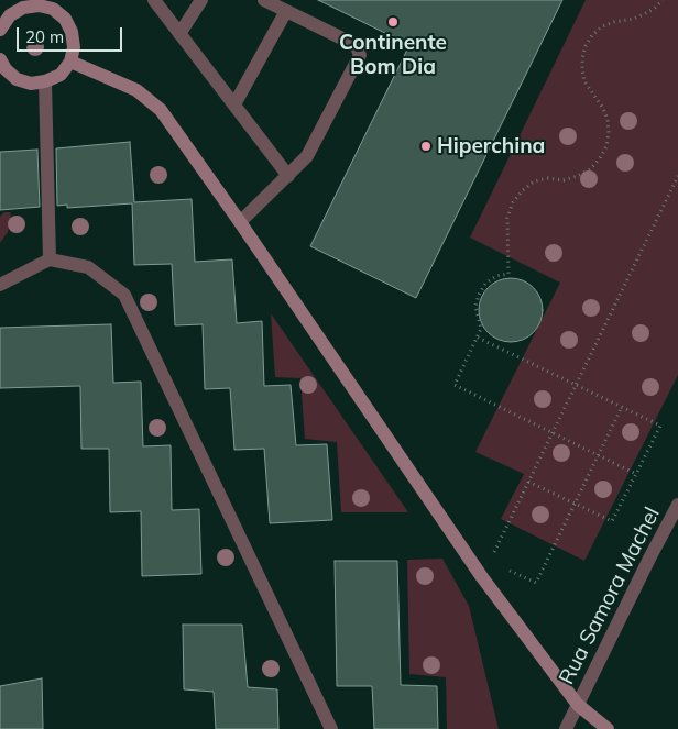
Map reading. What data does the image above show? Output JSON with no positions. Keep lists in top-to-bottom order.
{
  "streets": {
    "street": ["Rua Samora Machel"]
  },
  "places": ["Continente Bom Dia", "Hiperchina"],
  "scale_bar": "20 m"
}
